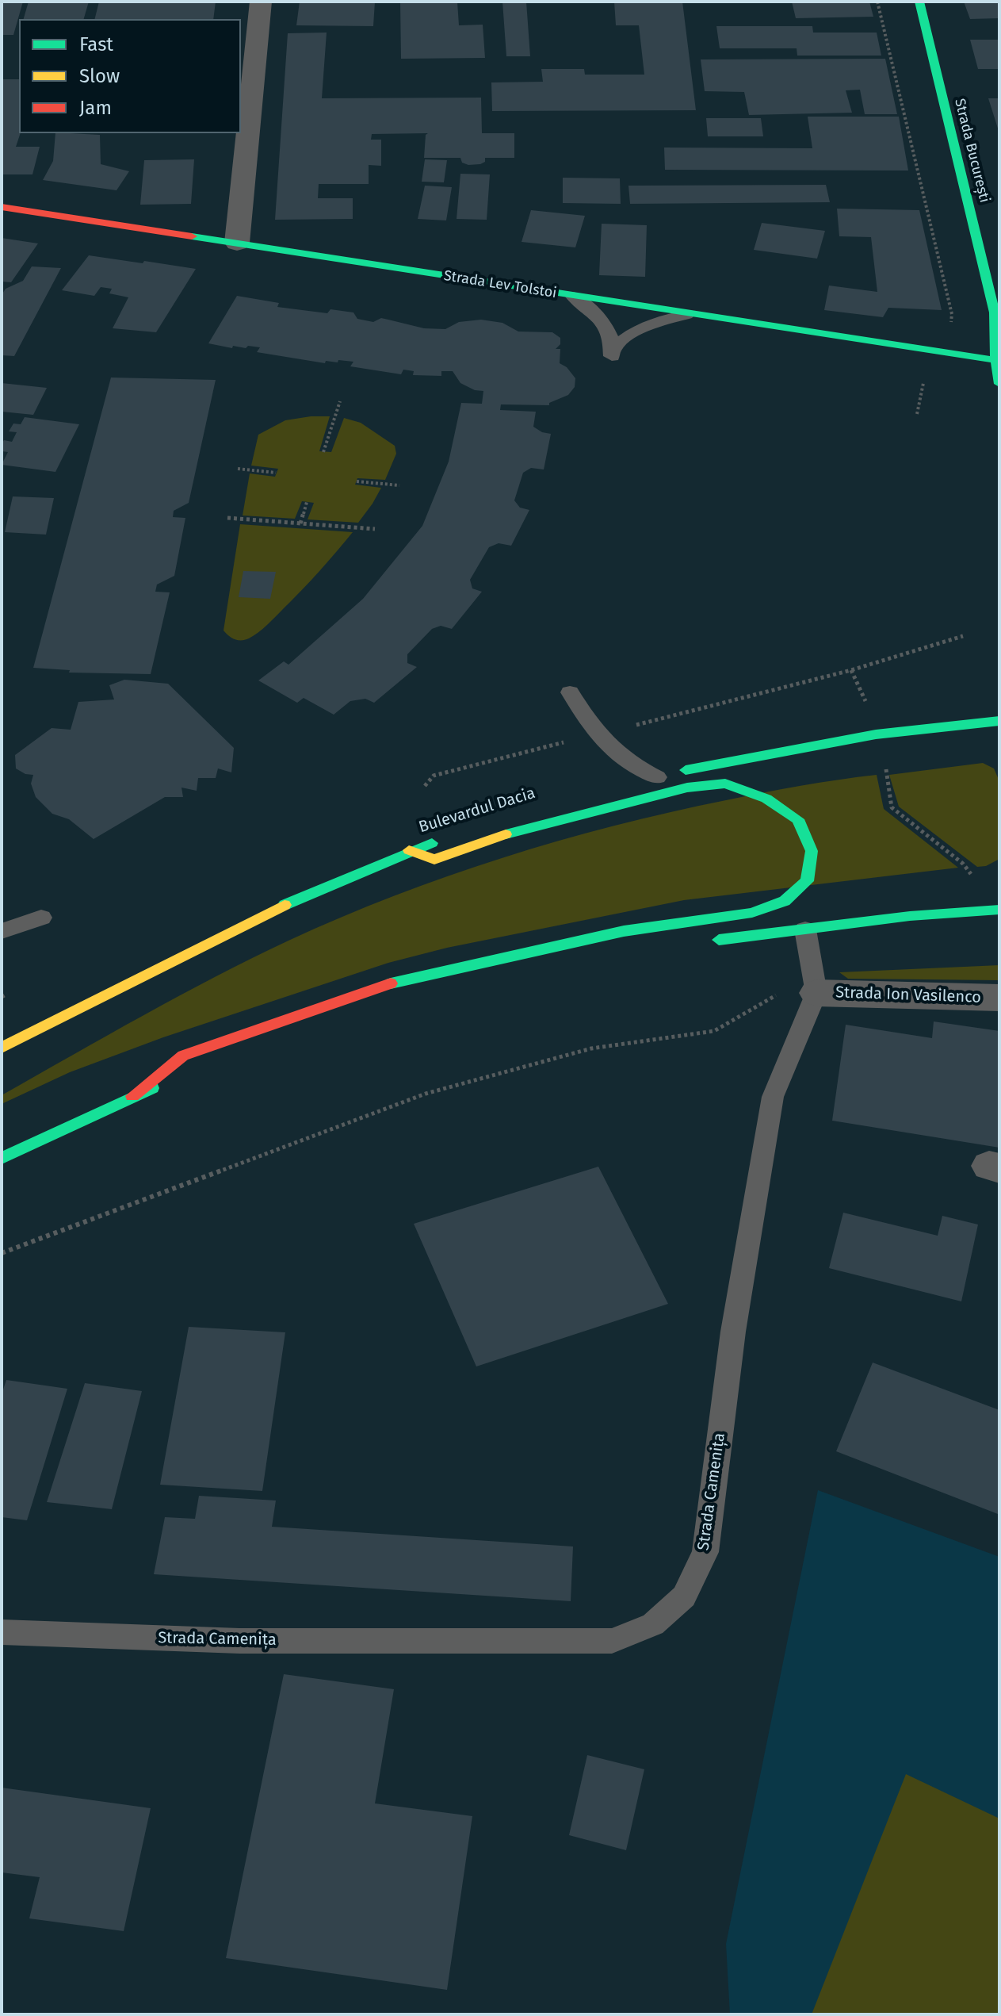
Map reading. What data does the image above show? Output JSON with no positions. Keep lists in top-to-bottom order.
{
  "streets": {
    "main road": ["Strada București", "Strada Lev Tolstoi", "Bulevardul Dacia"],
    "street": ["Strada Ion Vasilenco"],
    "lane": ["Strada Camenița"]
  },
  "crossings": [
    ["Strada București", "Strada Lev Tolstoi"],
    ["Strada Ion Vasilenco", "Strada Camenița"]
  ],
  "legend": ["Fast", "Slow", "Jam"]
}
